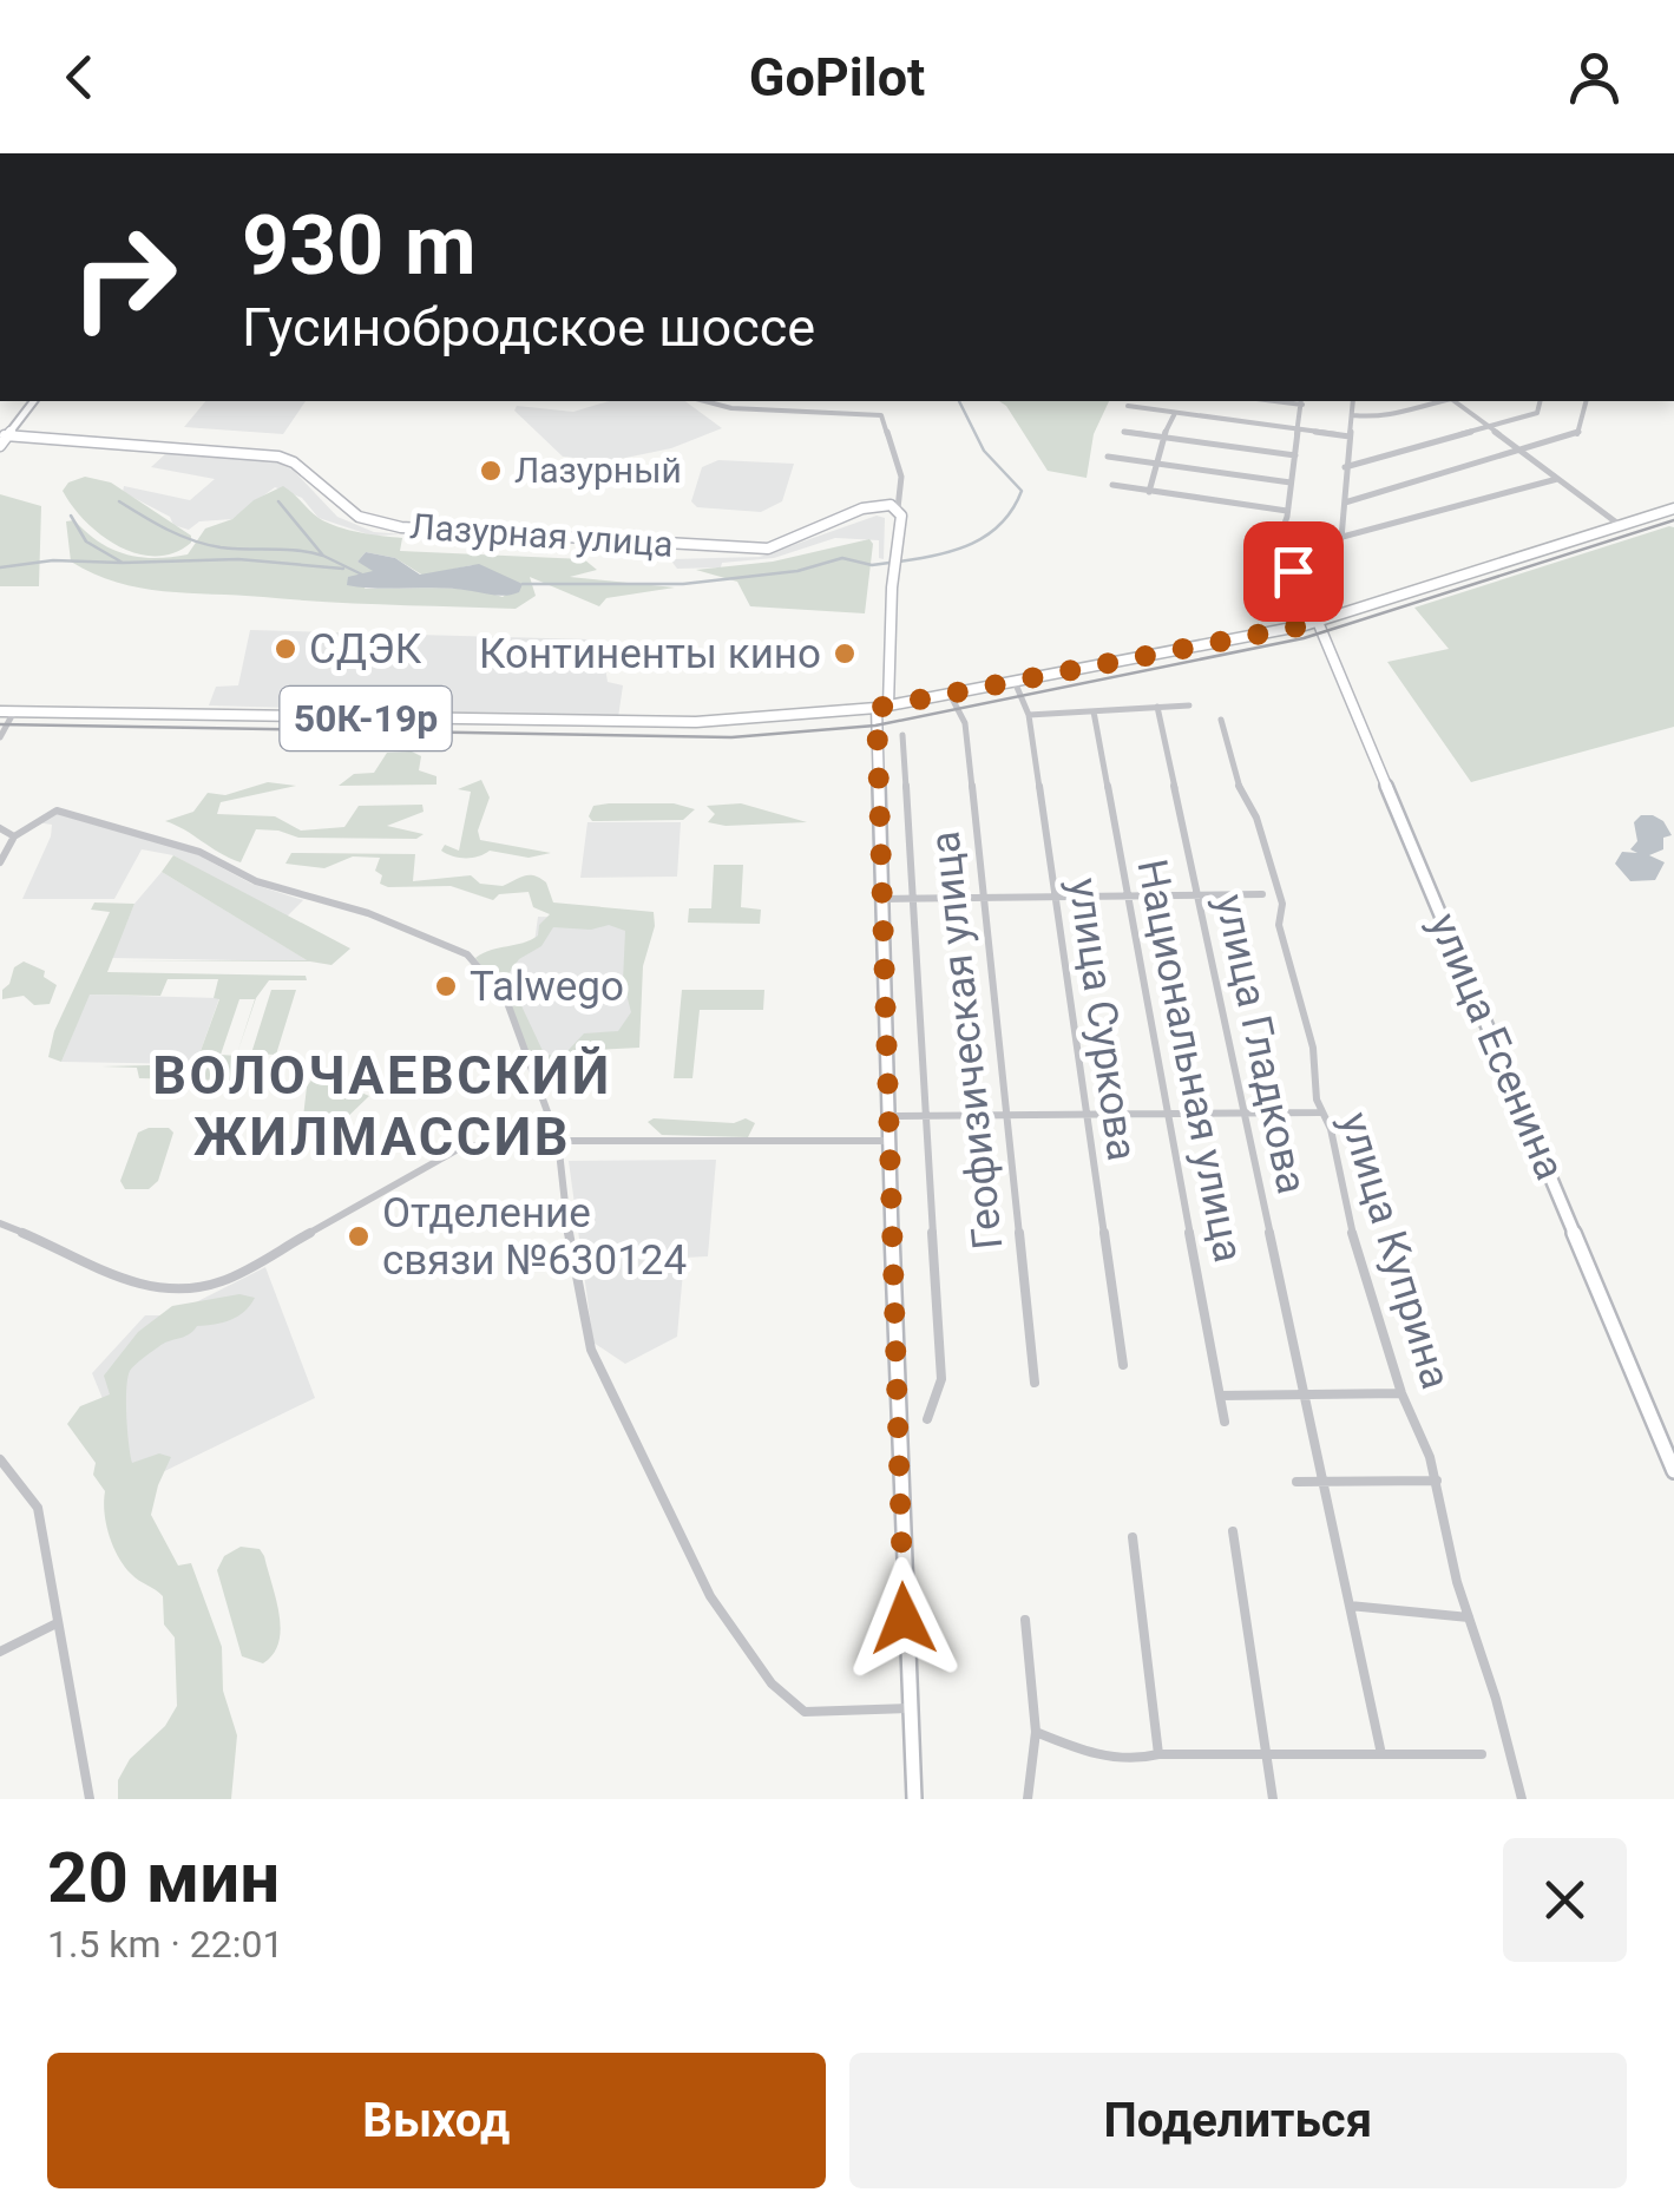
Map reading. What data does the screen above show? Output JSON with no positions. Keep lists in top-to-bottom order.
{
  "streets": {
    "main road": ["50К-19р"],
    "street": [
      "Лазурная улица",
      "улица Суркова",
      "Геофизическая улица",
      "улица Гладкова",
      "улица Есенина",
      "Национальная улица",
      "улица Куприна"
    ]
  },
  "crossings": [
    ["50К-19р", "улица Суркова"],
    ["50К-19р", "Геофизическая улица"],
    ["50К-19р", "улица Есенина"]
  ],
  "districts": ["ВОЛОЧАЕВСКИЙ ЖИЛМАССИВ"],
  "places": [
    "Лазурный",
    "СДЭК",
    "Континенты кино",
    "Talwego",
    "Отделение связи №630124"
  ],
  "page": {
    "header": "GoPilot",
    "turn": ["930 m", "Гусинобродское шоссе"],
    "heading": ["20 мин", "1.5 km · 22:01"],
    "buttons": ["Выход", "Поделиться"]
  }
}
